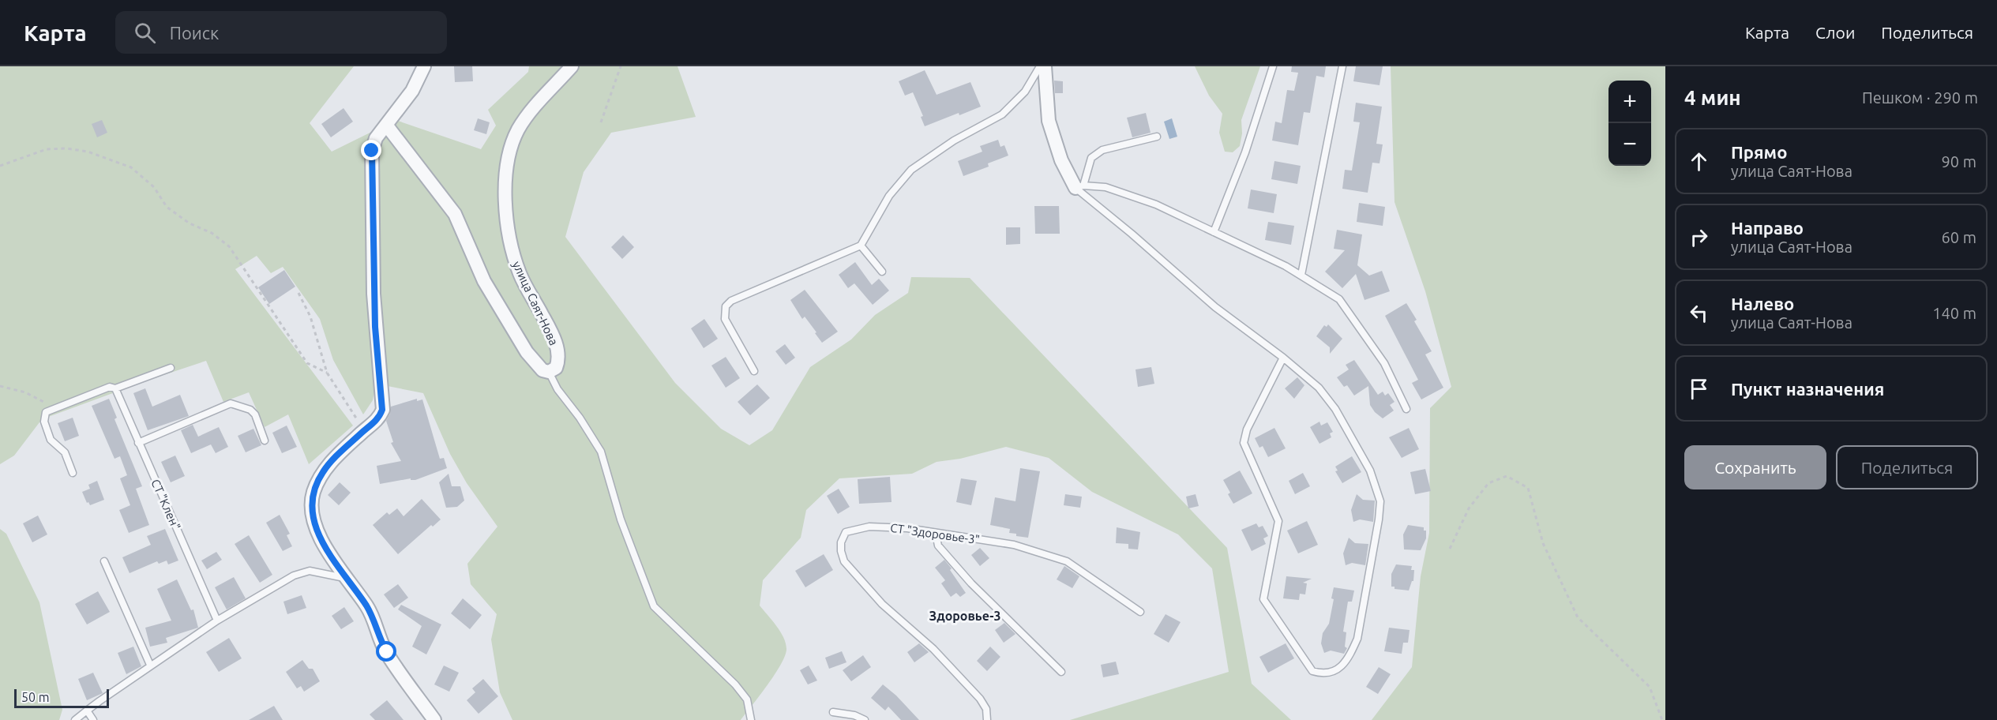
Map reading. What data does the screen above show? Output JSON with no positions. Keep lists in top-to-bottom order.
{
  "streets": {
    "street": ["улица Саят-Нова"],
    "lane": ["СТ \"Клен\"", "СТ \"Здоровье-3\""]
  },
  "districts": ["Здоровье-3"],
  "scale_bar": "50 m",
  "page": {
    "header": "Карта",
    "search": "Поиск",
    "nav": ["Карта", "Слои", "Поделиться"],
    "heading": ["4 мин", "Пешком · 290 m"],
    "map_buttons": ["+", "−"],
    "list": [
      ["Прямо", "улица Саят-Нова", "90 m"],
      ["Направо", "улица Саят-Нова", "60 m"],
      ["Налево", "улица Саят-Нова", "140 m"],
      "Пункт назначения"
    ],
    "buttons": ["Сохранить", "Поделиться"],
    "scale": "50 m"
  }
}
